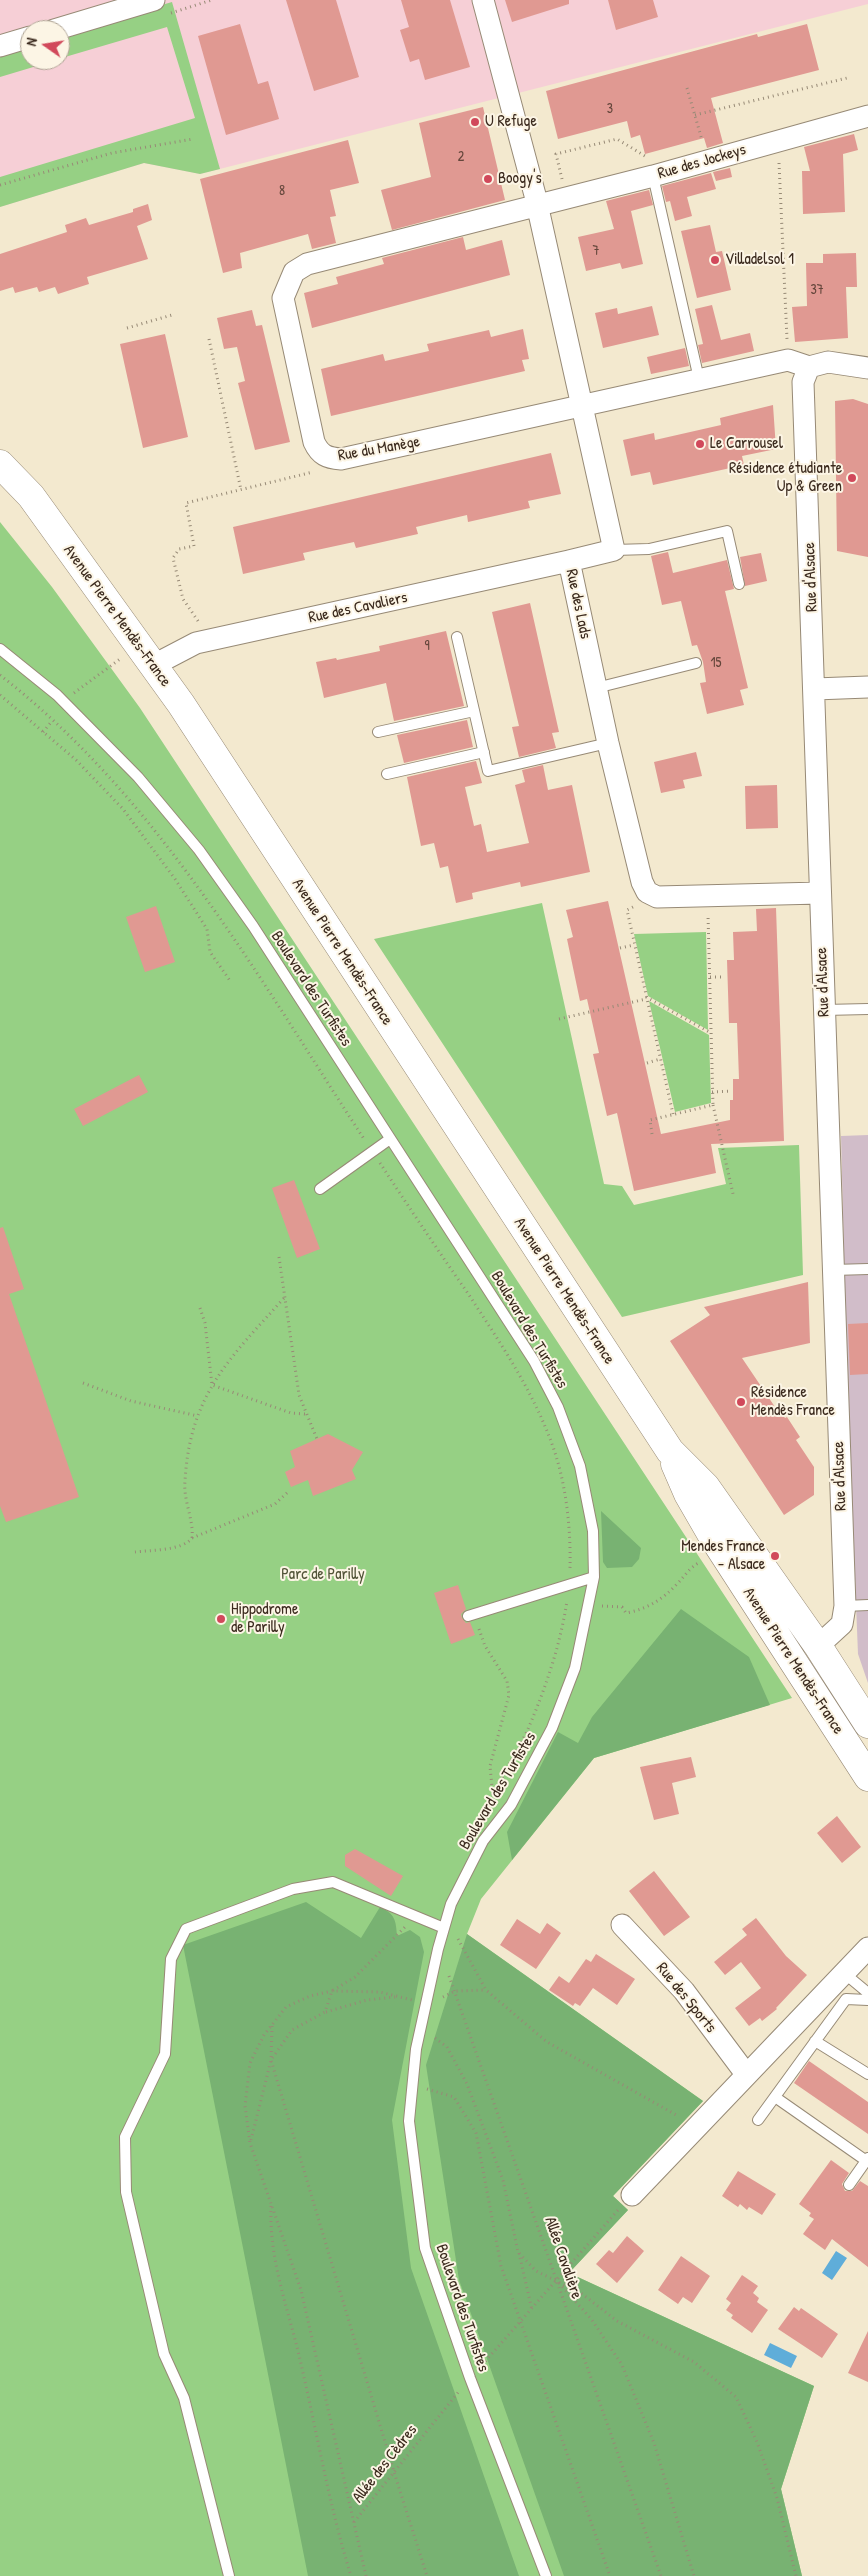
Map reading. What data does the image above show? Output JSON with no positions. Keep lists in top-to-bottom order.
{
  "streets": {
    "main road": ["Avenue Pierre Mendès-France"],
    "street": [
      "Rue des Jockeys",
      "Rue du Manège",
      "Rue d'Alsace",
      "Rue des Lads",
      "Rue des Cavaliers",
      "Rue des Sports"
    ],
    "lane": ["Boulevard des Turfistes"],
    "path": ["Allée Cavalière", "Allée des Cèdres"]
  },
  "crossings": [
    ["Rue des Jockeys", "Rue du Manège"],
    ["Rue d'Alsace", "Avenue Pierre Mendès-France"],
    ["Rue des Lads", "Rue des Cavaliers"],
    ["Rue des Cavaliers", "Avenue Pierre Mendès-France"],
    ["Boulevard des Turfistes", "Allée Cavalière"],
    ["Boulevard des Turfistes", "Allée des Cèdres"],
    ["Allée Cavalière", "Allée des Cèdres"]
  ],
  "parks": ["Parc de Parilly"],
  "places": [
    "U Refuge",
    "Boogy's",
    "Villadelsol 1",
    "Le Carrousel",
    "Résidence étudiante Up & Green",
    "Résidence Mendès France",
    "Mendes France - Alsace",
    "Hippodrome de Parilly"
  ],
  "house_numbers": [
    "3",
    "2",
    "8",
    "7",
    "37",
    "9",
    "15"
  ],
  "north": "left"
}
